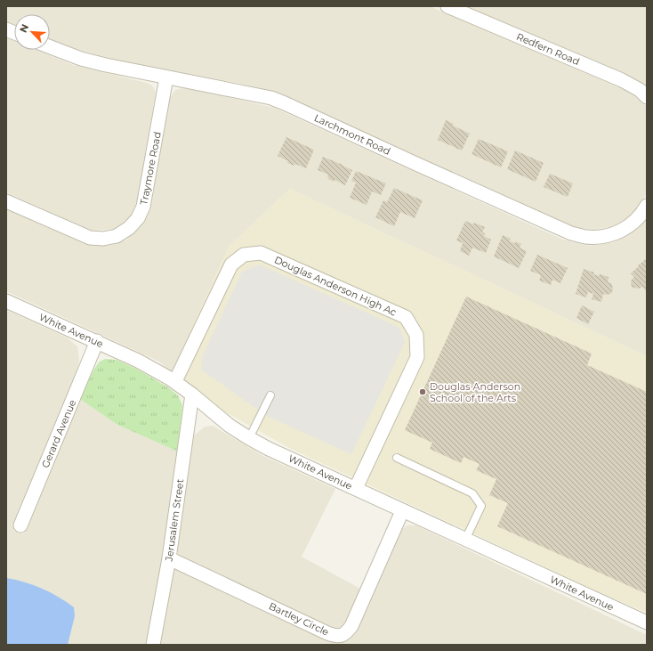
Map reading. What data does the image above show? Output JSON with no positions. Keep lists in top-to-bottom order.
{
  "streets": {
    "street": [
      "Redfern Road",
      "Larchmont Road",
      "Traymore Road",
      "Douglas Anderson High Ac",
      "White Avenue",
      "Gerard Avenue",
      "Jerusalem Street",
      "Bartley Circle"
    ]
  },
  "crossings": [
    ["Larchmont Road", "Traymore Road"],
    ["Douglas Anderson High Ac", "White Avenue"],
    ["White Avenue", "Gerard Avenue"],
    ["White Avenue", "Jerusalem Street"],
    ["White Avenue", "Bartley Circle"],
    ["Jerusalem Street", "Bartley Circle"]
  ],
  "places": ["Douglas Anderson School of the Arts"],
  "north": "top left"
}
